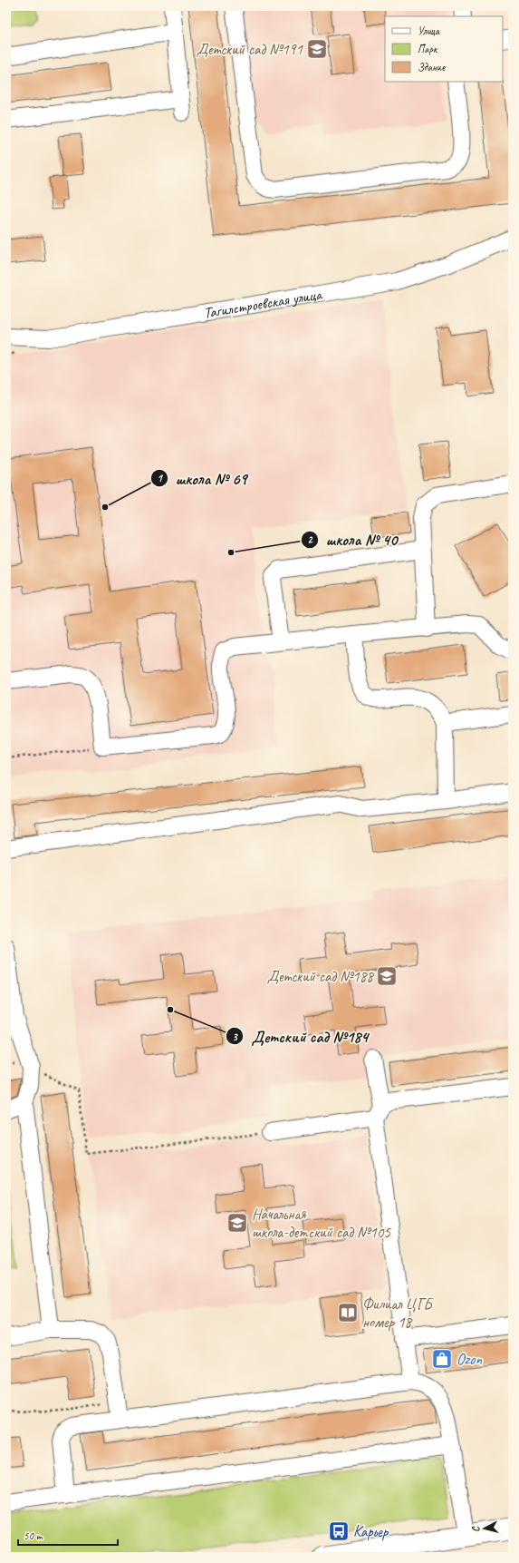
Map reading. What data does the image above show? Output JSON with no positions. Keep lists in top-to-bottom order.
{
  "streets": {
    "street": ["Тагилстроевская улица"]
  },
  "places": {
    "school or university": ["Детский сад №191", "Детский сад №188", "Начальная школа-детский сад №105"],
    "other": ["школа № 69", "школа № 40", "Детский сад №184"],
    "library": ["Филиал ЦГБ номер 18"],
    "shop": ["Ozon"],
    "bus stop": ["Карьер"]
  },
  "legend": ["Улица", "Парк", "Здание"],
  "scale_bar": "50 m",
  "north": "left"
}
